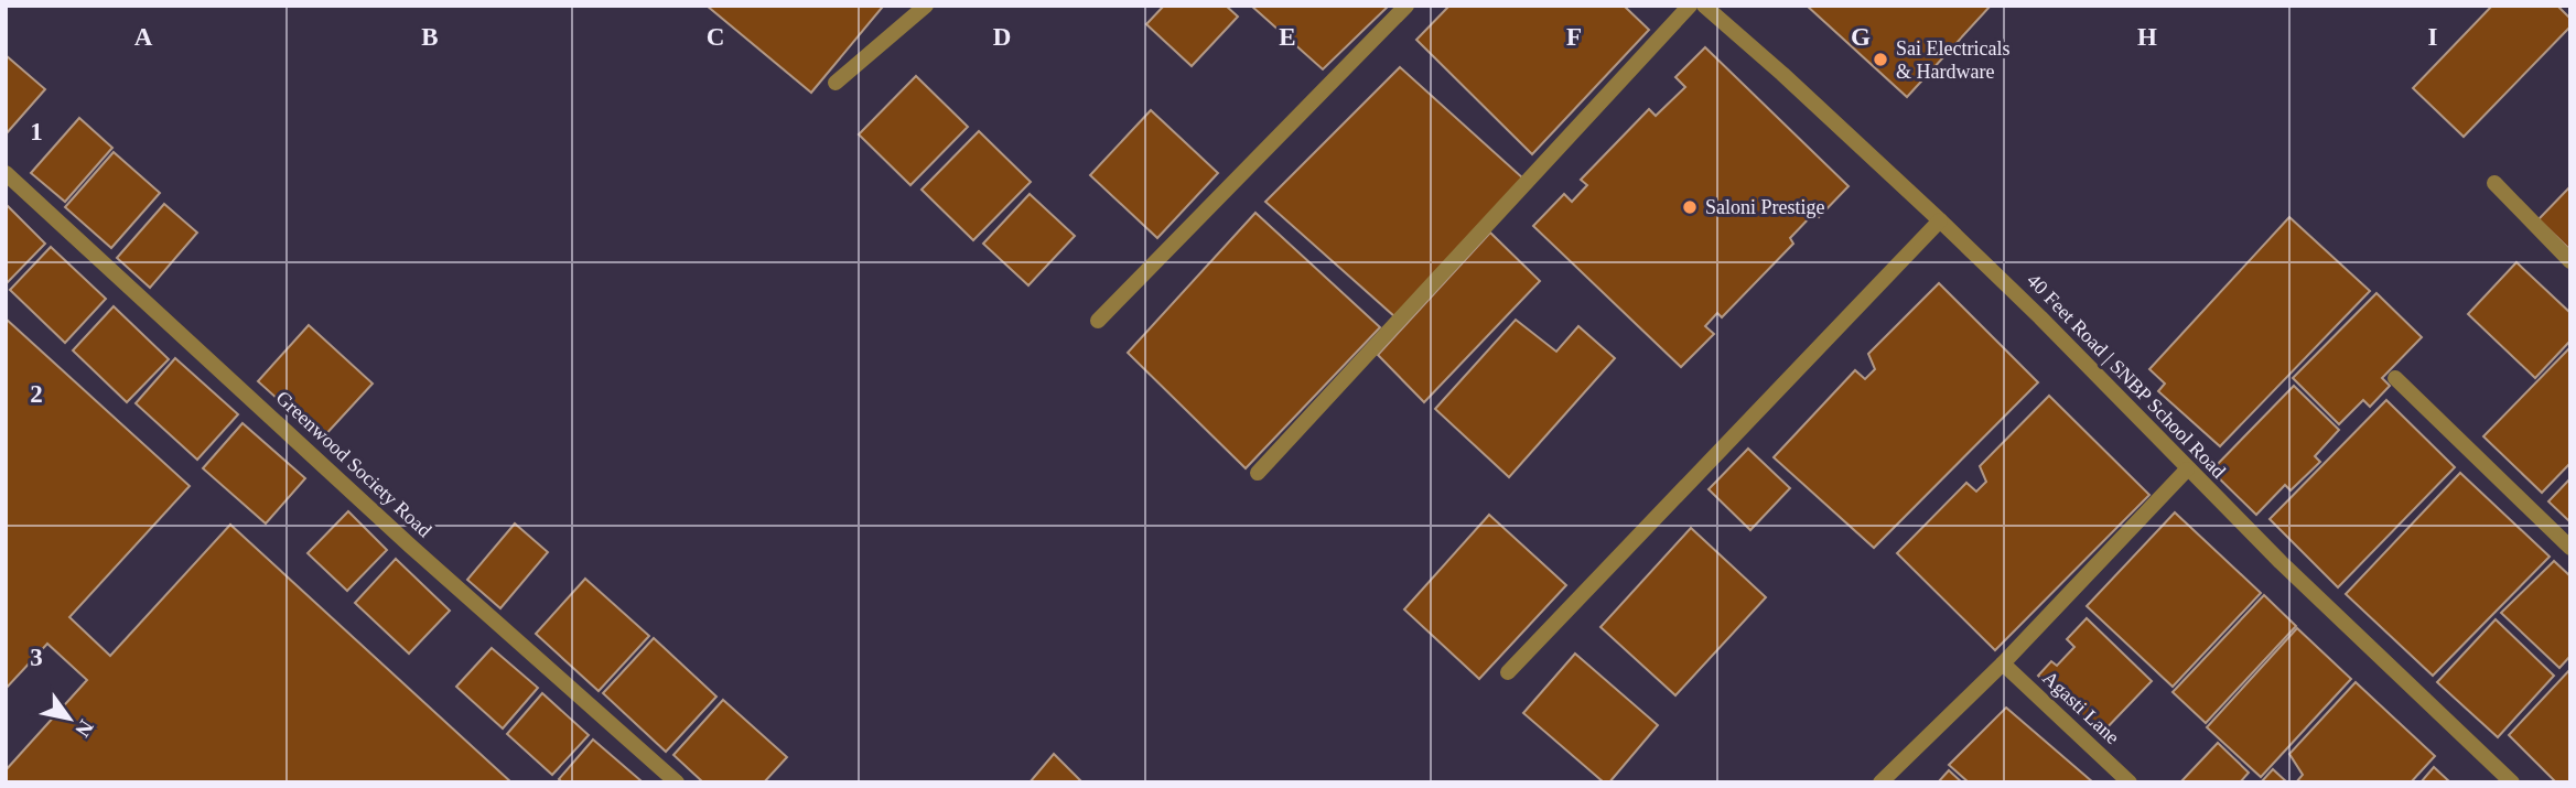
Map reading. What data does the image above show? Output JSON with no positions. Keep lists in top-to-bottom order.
{
  "streets": {
    "street": ["40 Feet Road | SNBP School Road", "Greenwood Society Road", "Agasti Lane"]
  },
  "places": ["Sai Electricals & Hardware", "Saloni Prestige"],
  "north": "bottom right",
  "grid": {
    "columns": [
      "A",
      "B",
      "C",
      "D",
      "E",
      "F",
      "G",
      "H",
      "I"
    ],
    "rows": ["1", "2", "3"]
  }
}
